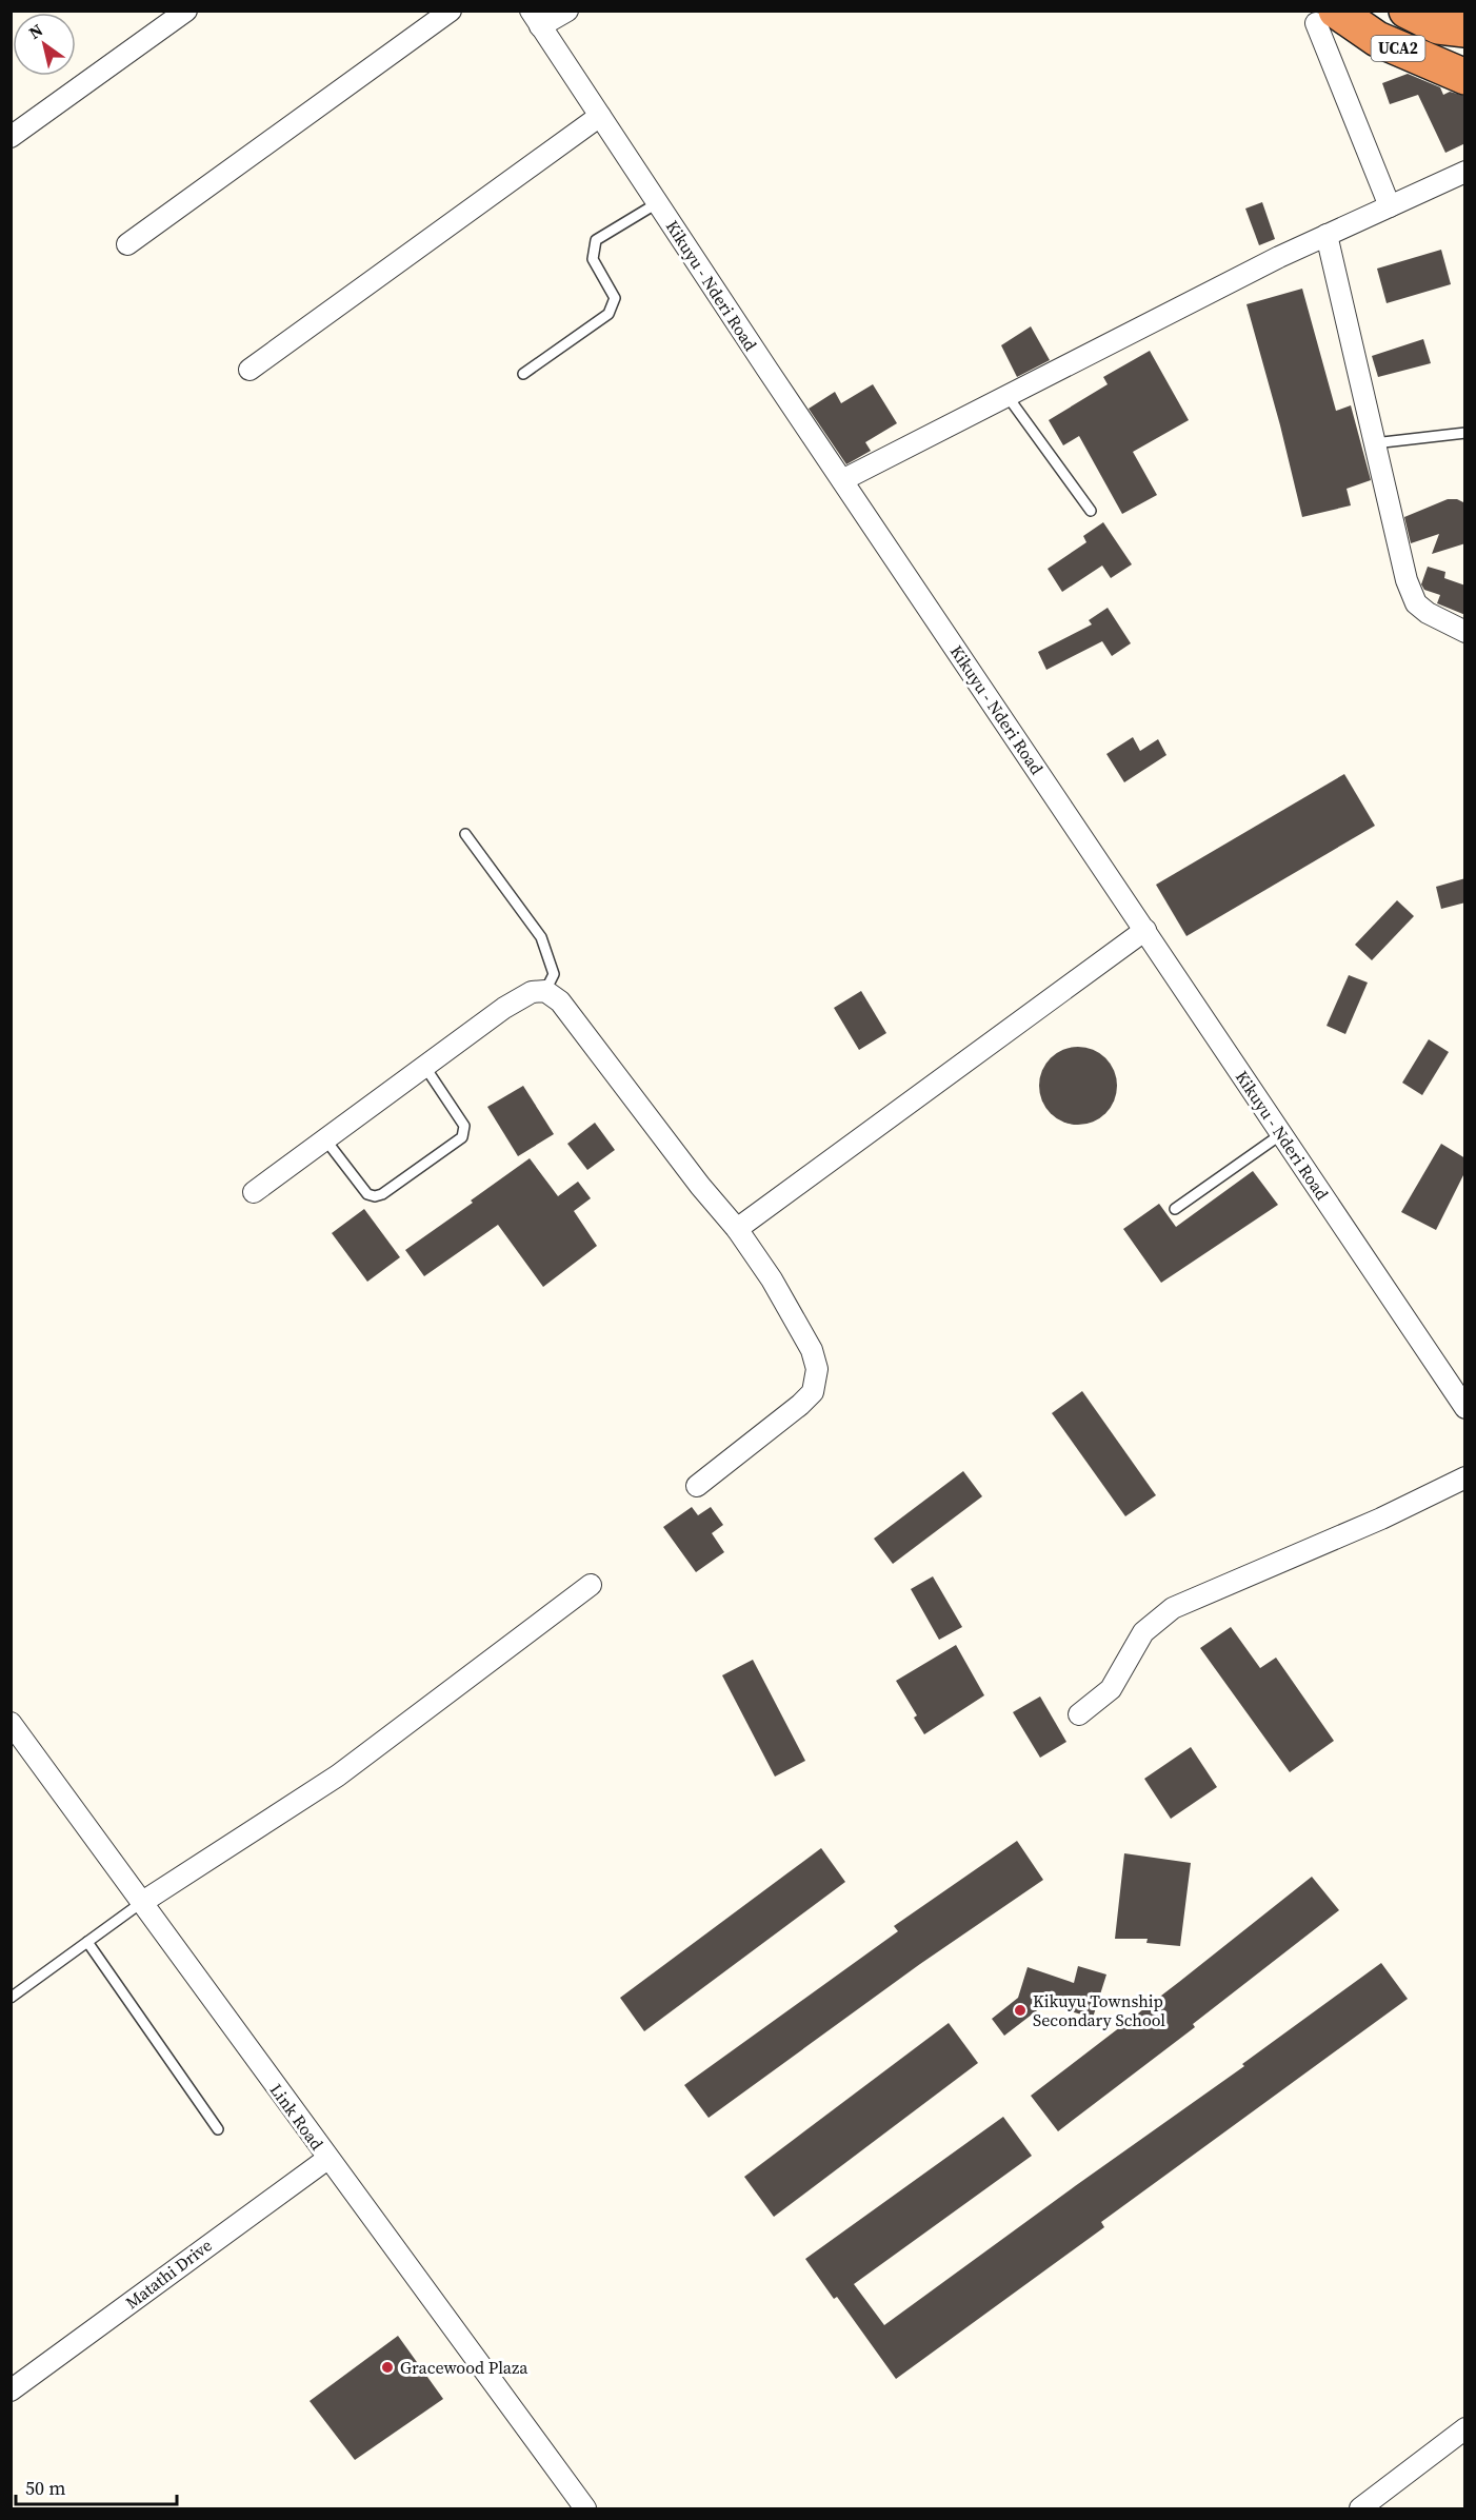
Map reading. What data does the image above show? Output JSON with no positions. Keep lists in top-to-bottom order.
{
  "streets": {
    "highway": ["UCA2"],
    "street": ["Kikuyu - Nderi Road", "Link Road", "Matathi Drive"]
  },
  "crossings": [
    ["Link Road", "Matathi Drive"]
  ],
  "places": ["Kikuyu Township Secondary School", "Gracewood Plaza"],
  "scale_bar": "50 m",
  "north": "top left"
}
